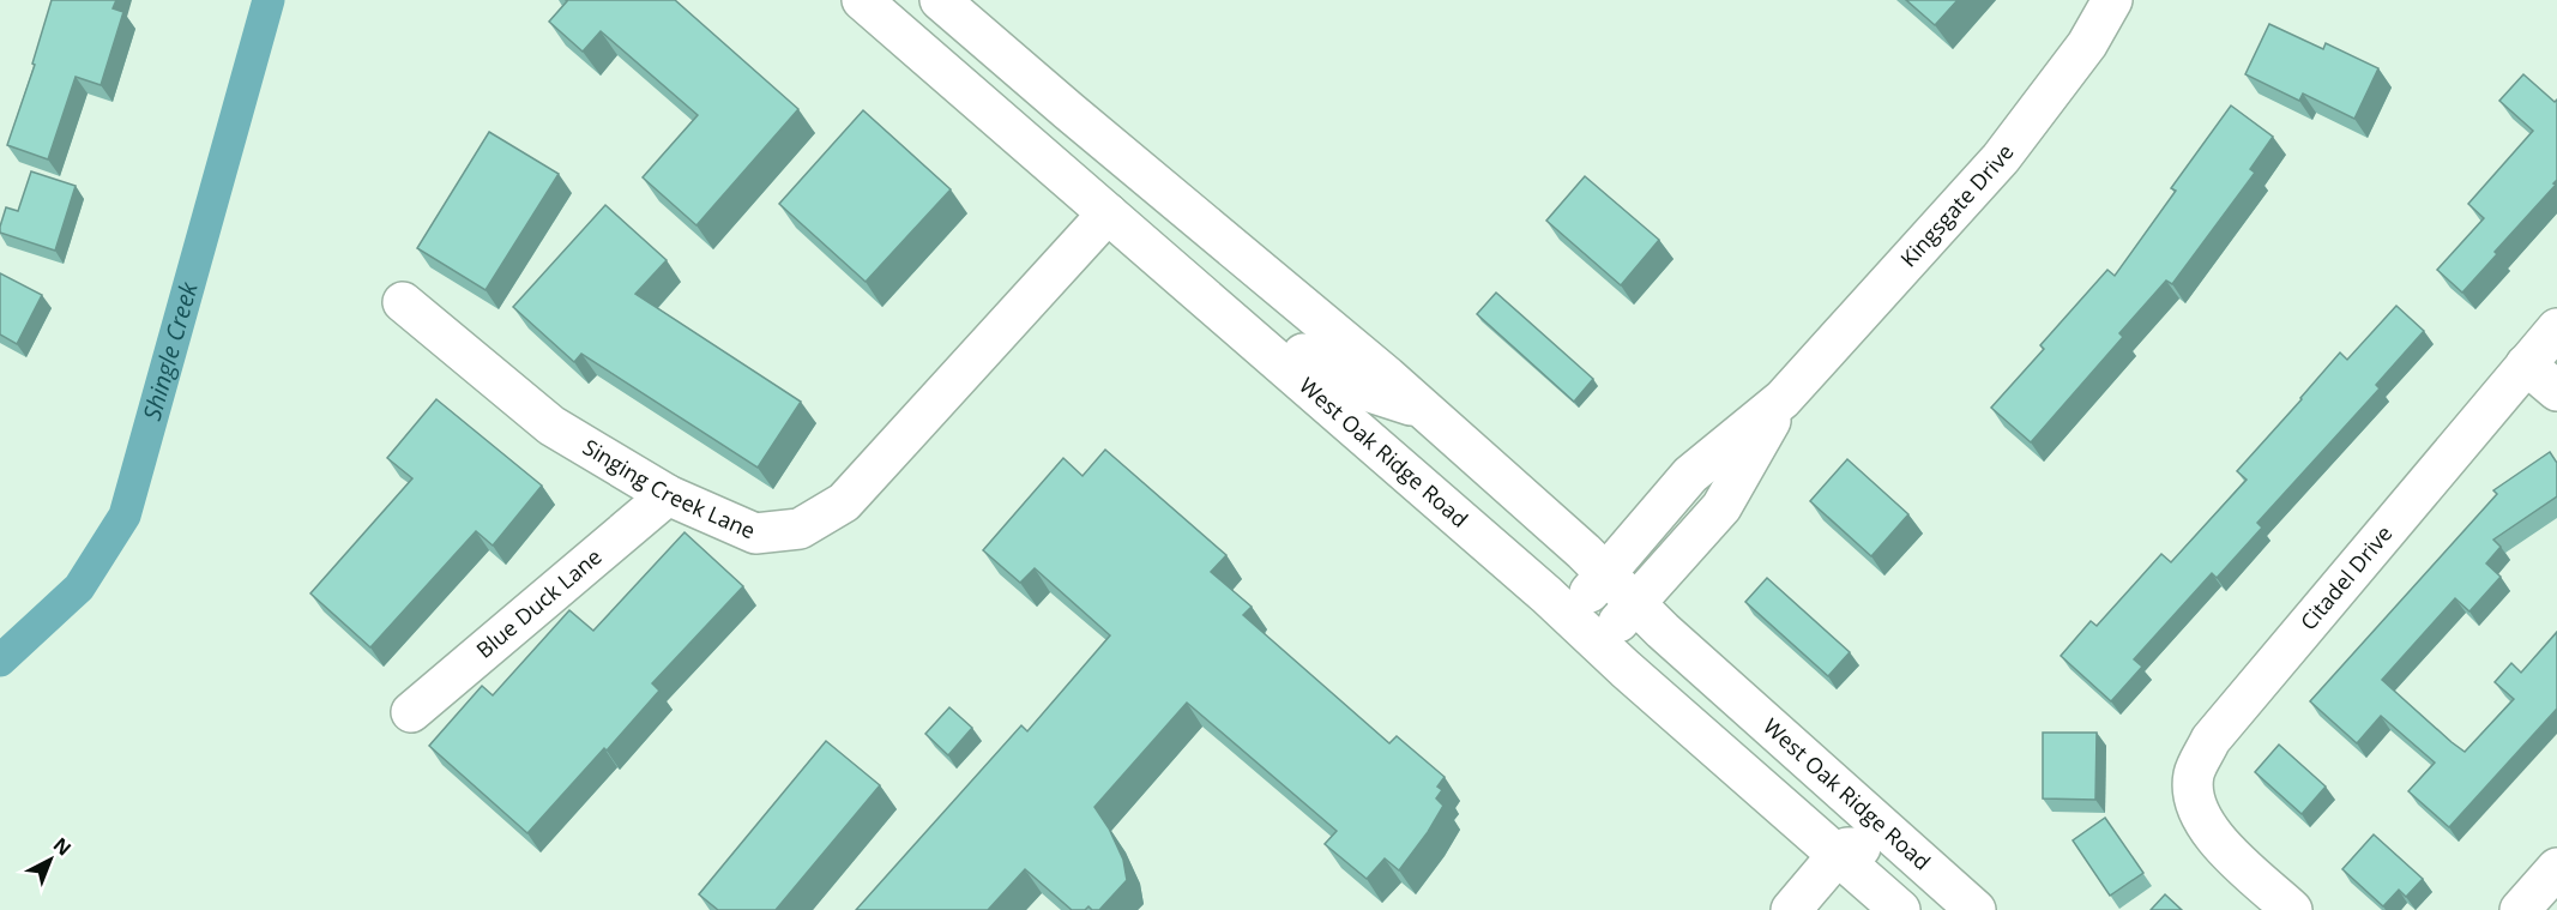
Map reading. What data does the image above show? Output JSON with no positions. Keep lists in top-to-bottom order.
{
  "streets": {
    "street": [
      "Kingsgate Drive",
      "West Oak Ridge Road",
      "Singing Creek Lane",
      "Citadel Drive",
      "Blue Duck Lane"
    ]
  },
  "crossings": [
    ["Kingsgate Drive", "West Oak Ridge Road"],
    ["West Oak Ridge Road", "Singing Creek Lane"],
    ["Singing Creek Lane", "Blue Duck Lane"]
  ],
  "water": ["Shingle Creek"],
  "north": "top right"
}
